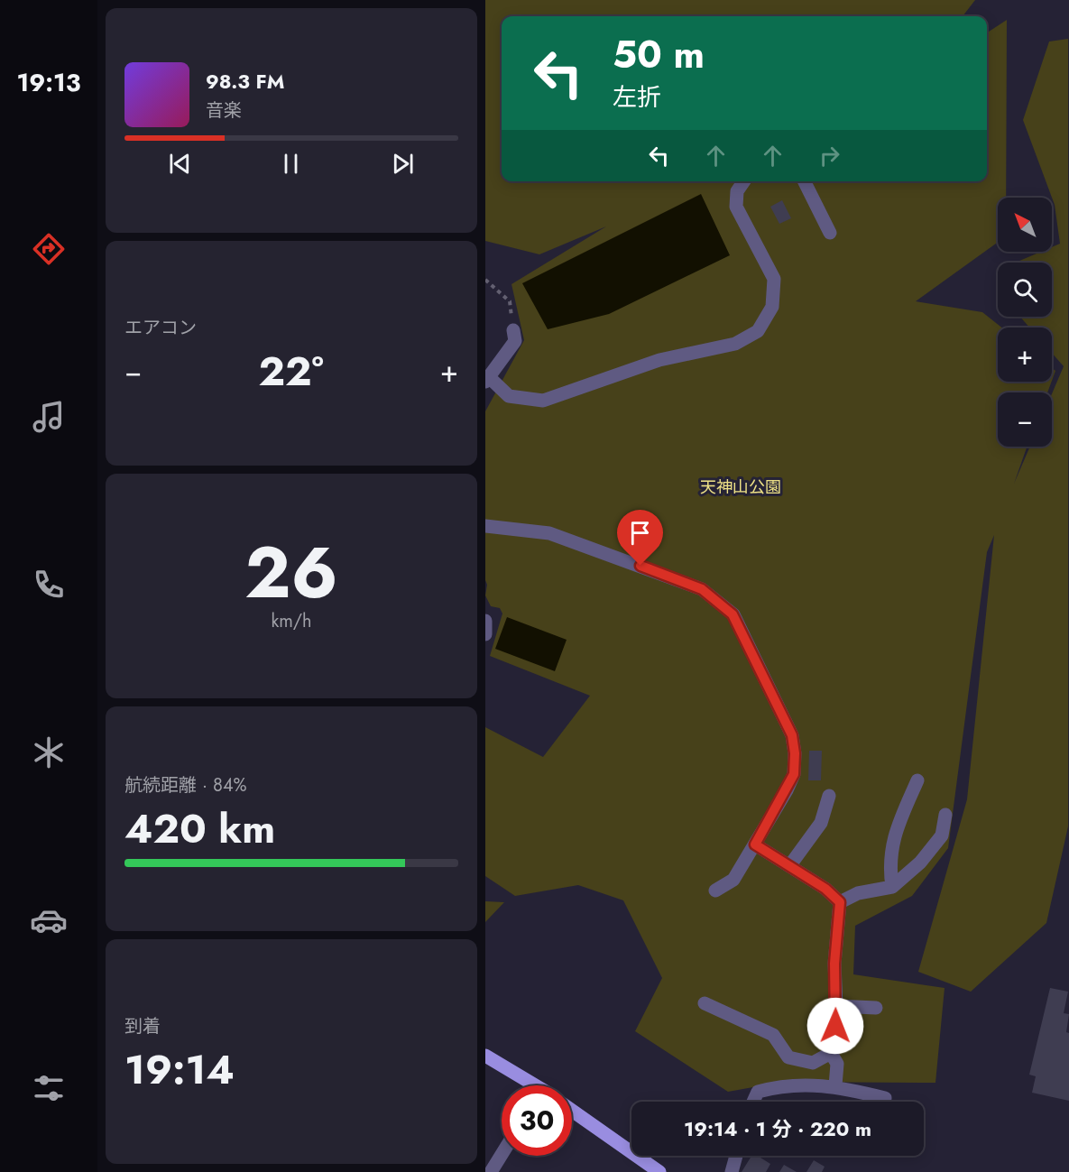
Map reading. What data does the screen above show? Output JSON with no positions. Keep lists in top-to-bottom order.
{
  "parks": ["天神山公園"],
  "north": "top left",
  "page": {
    "tabs": "19:13",
    "turn": ["50 m", "左折"],
    "song": ["98.3 FM", "音楽"],
    "map_buttons": ["+", "−"],
    "tile": [
      "エアコン",
      ["26", "km/h"],
      ["航続距離 · 84%", "420 km"],
      ["到着", "19:14"]
    ],
    "heat": ["−", "22°", "+"],
    "limit": "30",
    "trip": "19:14 · 1 分 · 220 m"
  }
}
